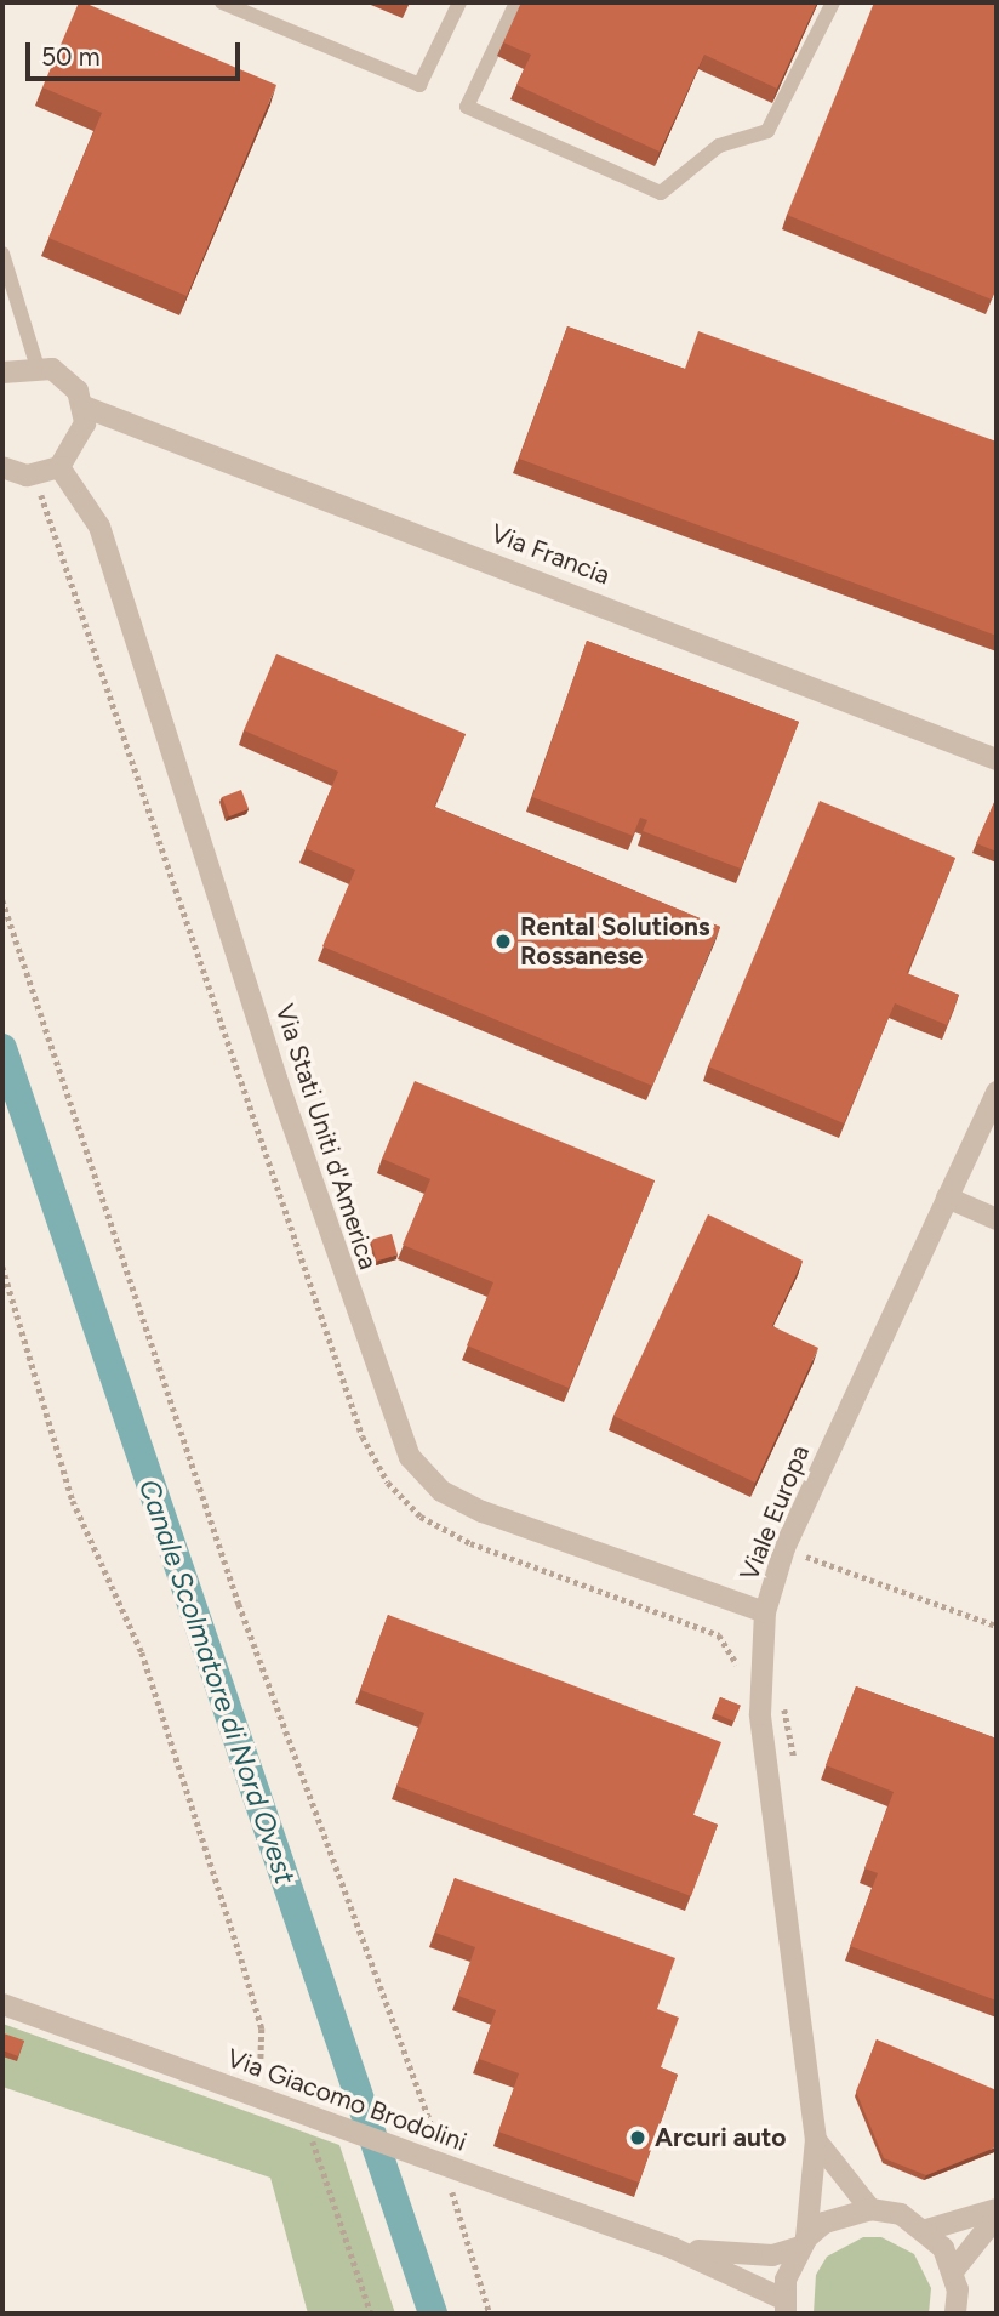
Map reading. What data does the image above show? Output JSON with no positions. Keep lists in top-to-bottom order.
{
  "streets": {
    "street": [
      "Via Francia",
      "Via Stati Uniti d'America",
      "Viale Europa",
      "Via Giacomo Brodolini"
    ]
  },
  "crossings": [
    ["Via Stati Uniti d'America", "Viale Europa"],
    ["Viale Europa", "Via Giacomo Brodolini"]
  ],
  "water": ["Canale Scolmatore di Nord Ovest"],
  "places": ["Rental Solutions Rossanese", "Arcuri auto"],
  "scale_bar": "50 m"
}
